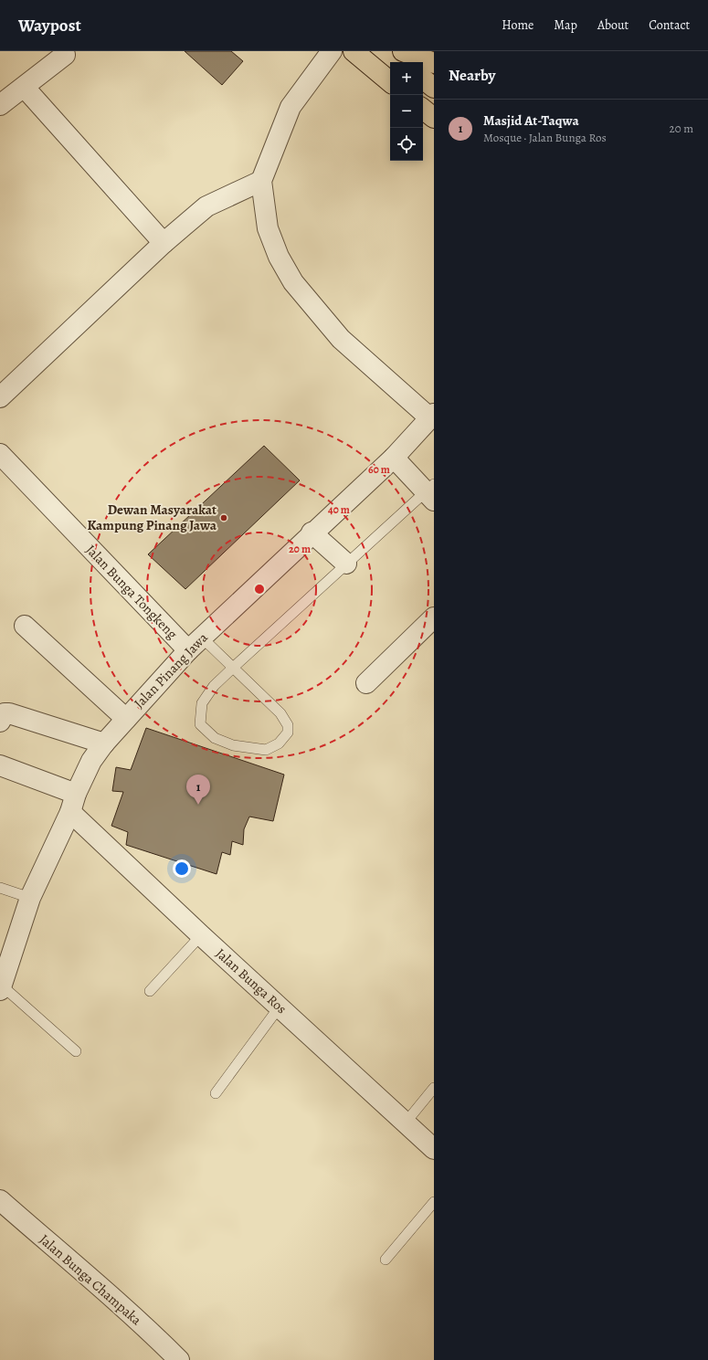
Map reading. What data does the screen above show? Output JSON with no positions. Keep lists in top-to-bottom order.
{
  "streets": {
    "street": [
      "Jalan Bunga Tongkeng",
      "Jalan Pinang Jawa",
      "Jalan Bunga Ros",
      "Jalan Bunga Champaka"
    ]
  },
  "crossings": [
    ["Jalan Bunga Tongkeng", "Jalan Pinang Jawa"],
    ["Jalan Pinang Jawa", "Jalan Bunga Ros"]
  ],
  "places": ["Dewan Masyarakat Kampung Pinang Jawa"],
  "page": {
    "header": "Waypost",
    "nav": [
      "Home",
      "Map",
      "About",
      "Contact"
    ],
    "heading": "Nearby",
    "map_buttons": ["+", "−"],
    "list": [
      {
        "mark": "1",
        "name": "Masjid At-Taqwa",
        "note": "Mosque · Jalan Bunga Ros",
        "value": "20 m"
      }
    ],
    "pins": "1"
  },
  "rings": ["60 m", "40 m", "20 m"]
}
